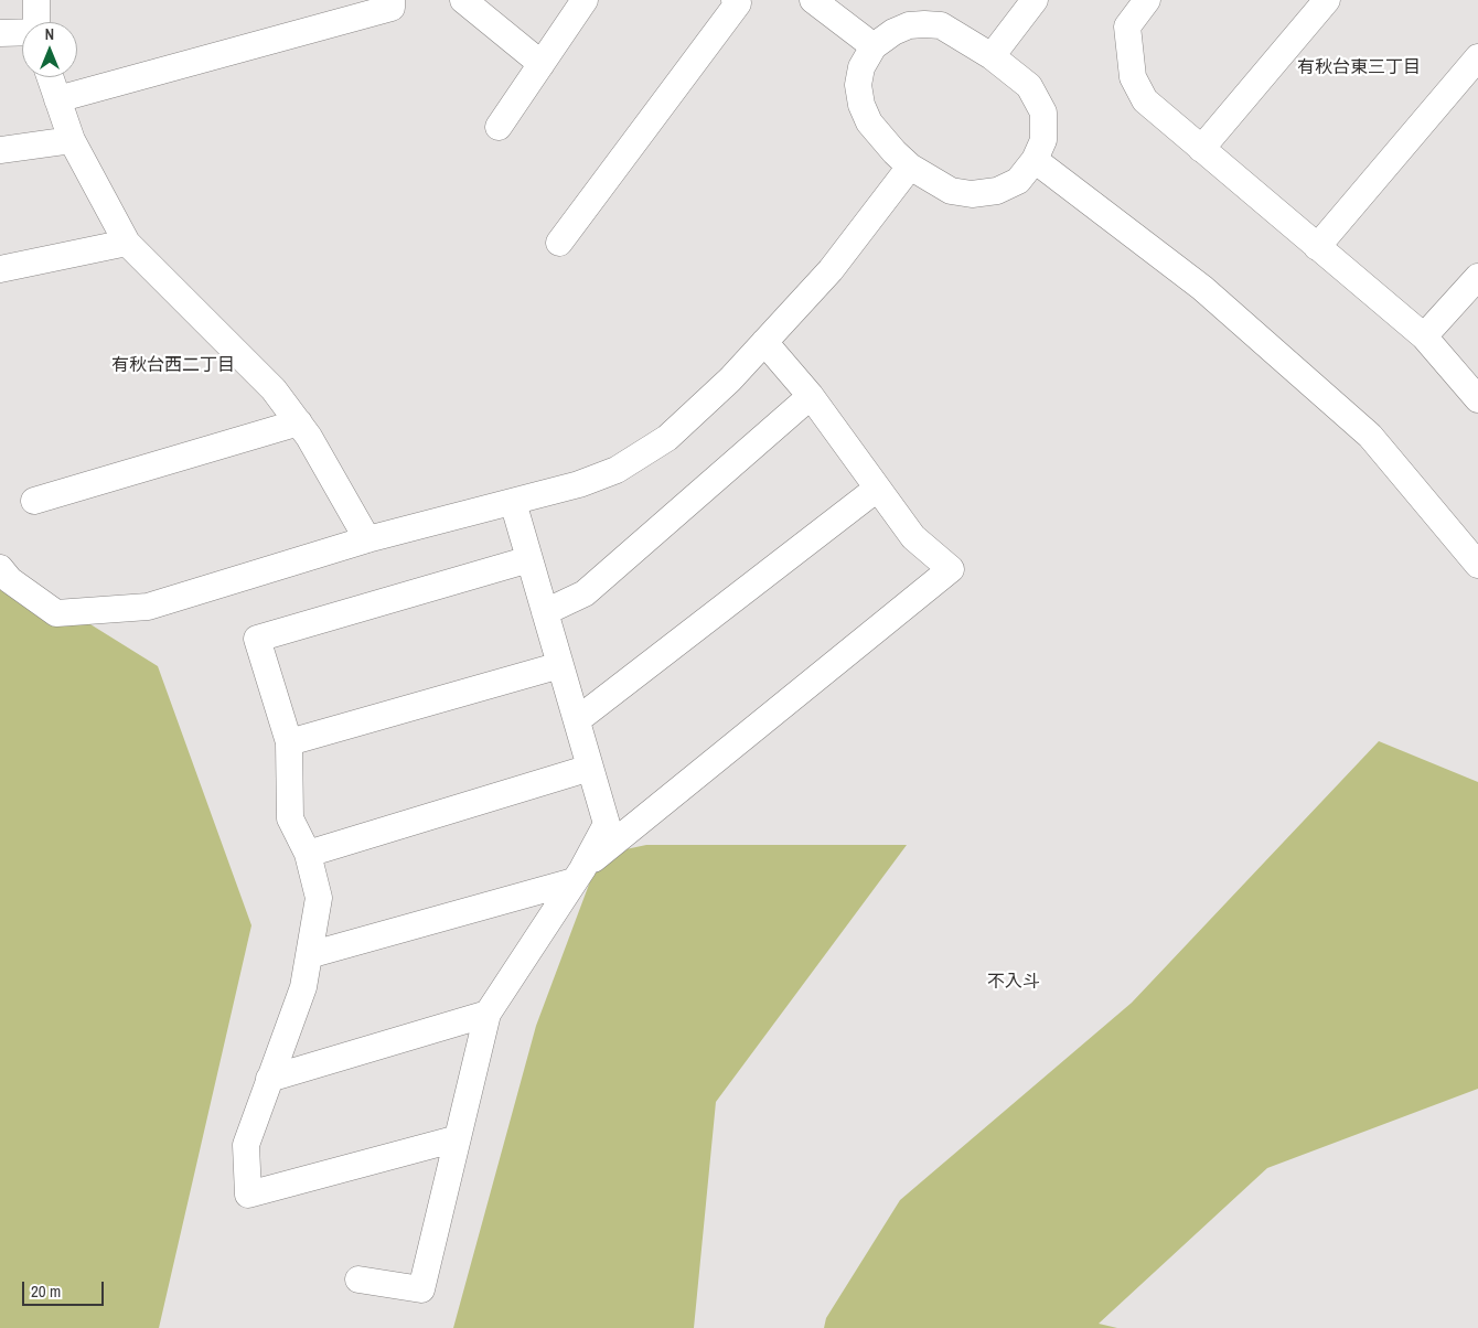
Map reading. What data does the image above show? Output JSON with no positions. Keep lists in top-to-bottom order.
{
  "districts": ["有秋台東三丁目", "有秋台西二丁目", "不入斗"],
  "scale_bar": "20 m",
  "north": "top"
}
